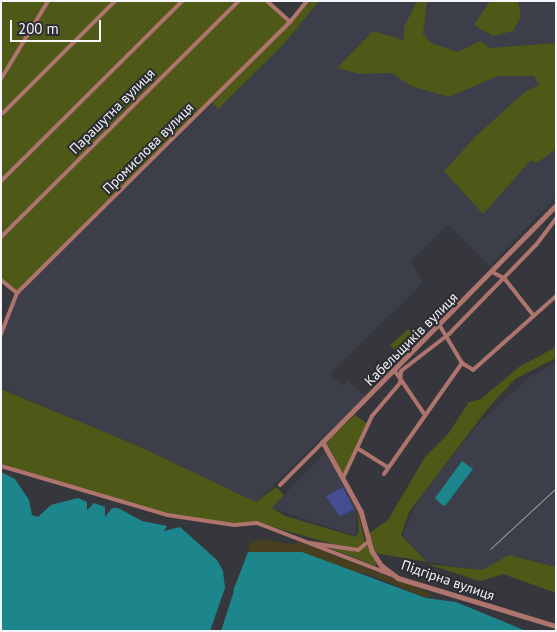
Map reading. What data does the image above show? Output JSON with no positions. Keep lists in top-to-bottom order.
{
  "streets": {
    "street": [
      "Парашутна вулиця",
      "Промислова вулиця",
      "Кабельщиків вулиця",
      "Підгірна вулиця"
    ]
  },
  "crossings": [
    ["Кабельщиків вулиця", "Підгірна вулиця"]
  ],
  "scale_bar": "200 m"
}
